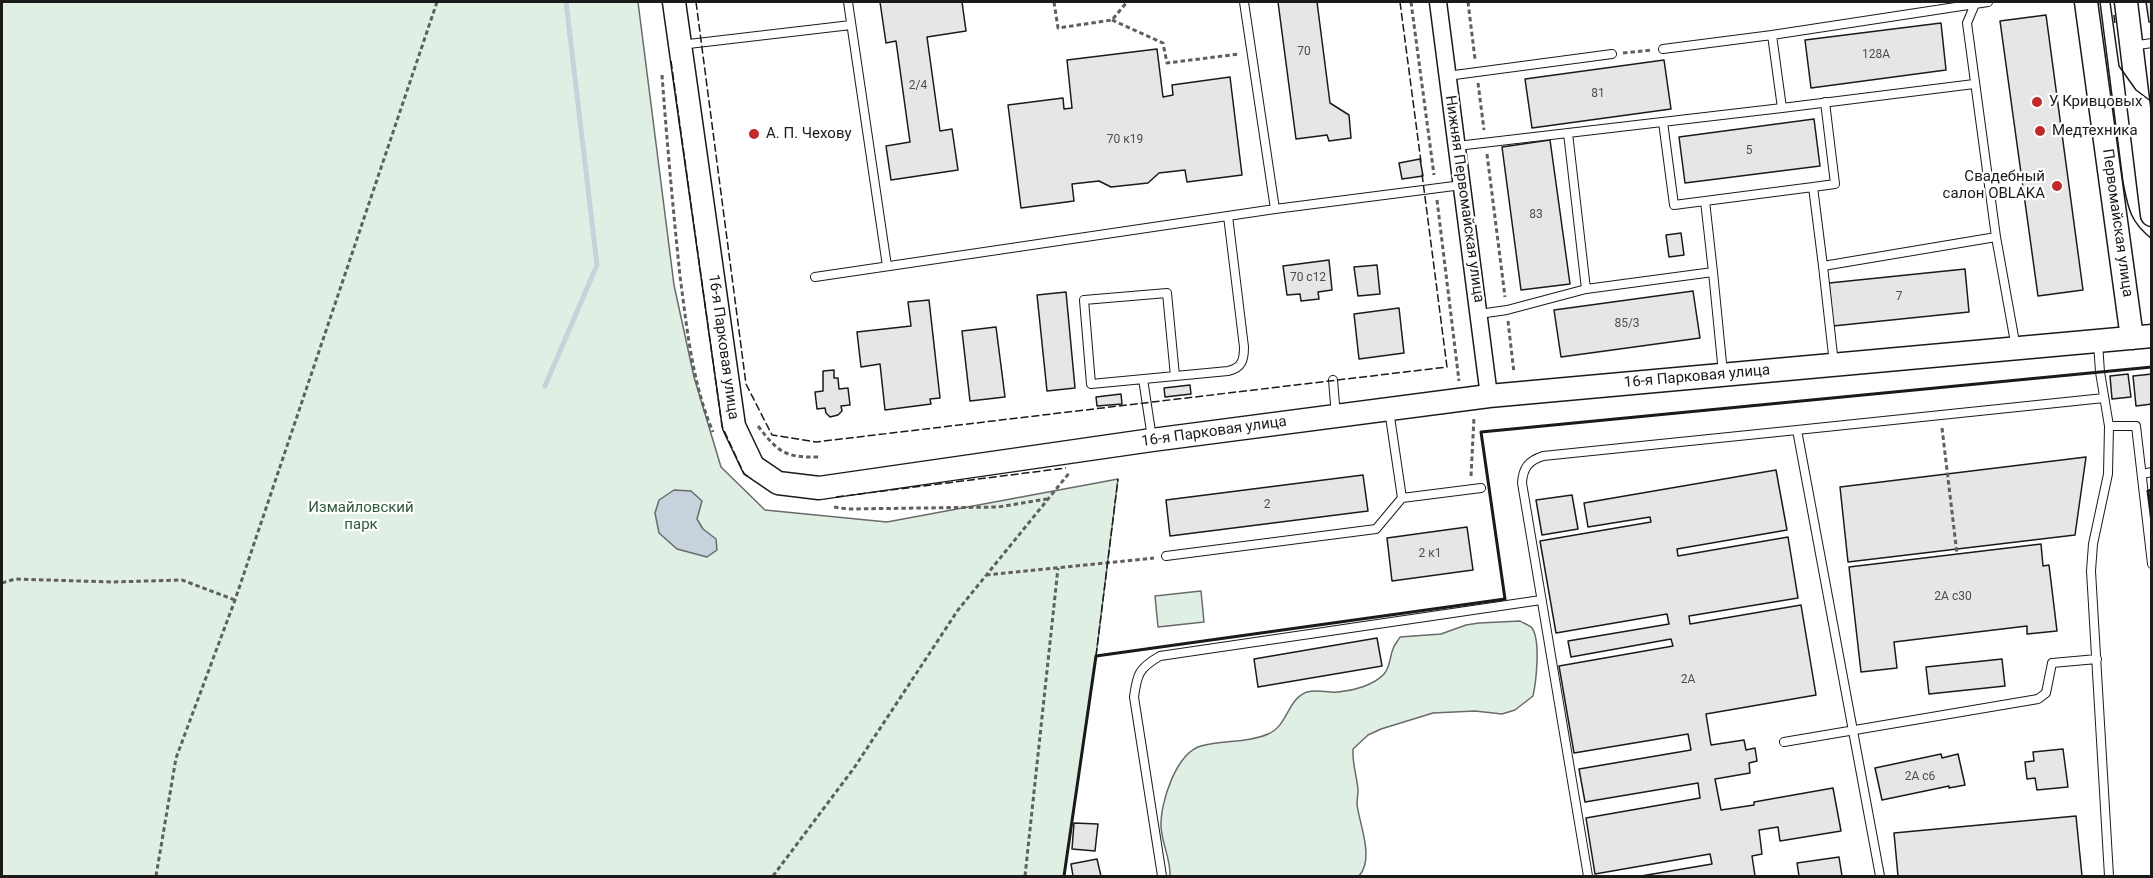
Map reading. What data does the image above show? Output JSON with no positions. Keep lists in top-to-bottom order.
{
  "streets": {
    "main road": ["Первомайская улица", "16-я Парковая улица"],
    "street": ["Нижняя Первомайская улица"]
  },
  "crossings": [
    ["Нижняя Первомайская улица", "16-я Парковая улица"],
    ["Первомайская улица", "16-я Парковая улица"]
  ],
  "parks": ["Измайловский парк"],
  "places": [
    "У Кривцовых",
    "Медтехника",
    "А. П. Чехову",
    "Свадебный салон OBLAKA"
  ],
  "house_numbers": [
    "70",
    "128А",
    "2/4",
    "81",
    "70 к19",
    "5",
    "83",
    "70 с12",
    "7",
    "85/3",
    "2",
    "2 к1",
    "2А с30",
    "2А",
    "2А с6"
  ]
}
